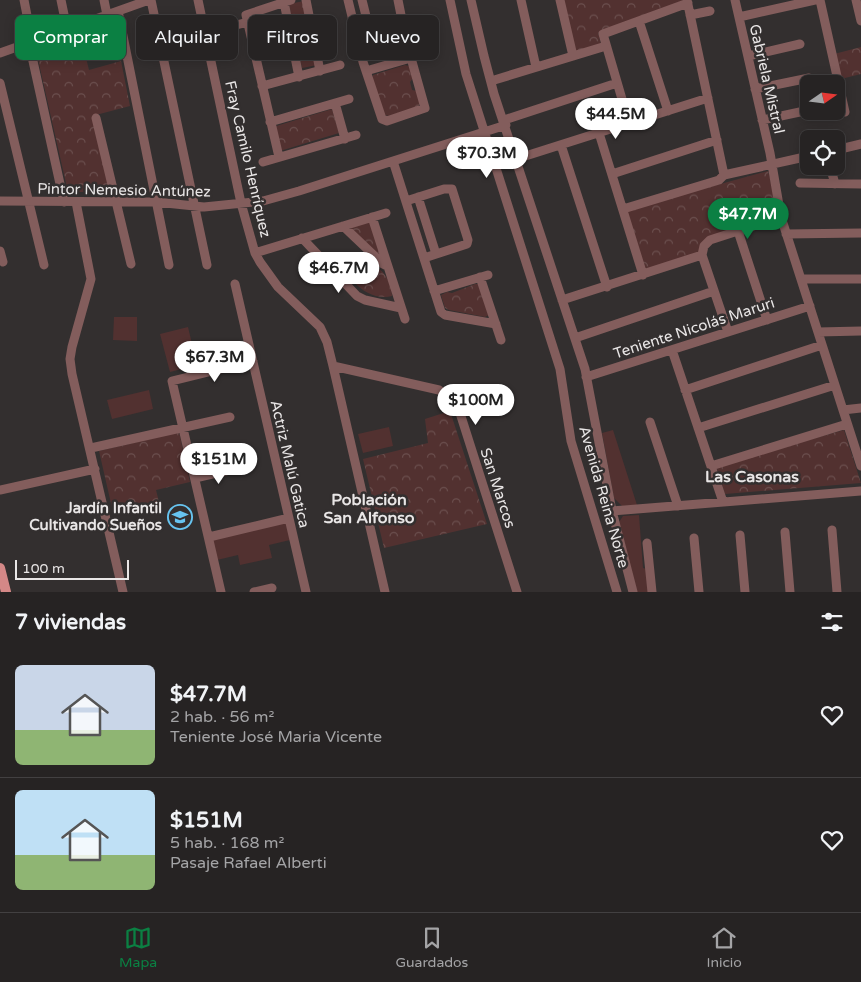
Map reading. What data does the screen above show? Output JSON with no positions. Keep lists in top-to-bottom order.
{
  "streets": {
    "street": [
      "Gabriela Mistral",
      "Fray Camilo Henríquez",
      "Pintor Nemesio Antúnez",
      "Teniente Nicolás Maruri",
      "Actriz Malú Gatica",
      "San Marcos",
      "Avenida Reina Norte"
    ]
  },
  "crossings": [
    ["Gabriela Mistral", "Teniente Nicolás Maruri"],
    ["Fray Camilo Henríquez", "Pintor Nemesio Antúnez"],
    ["Fray Camilo Henríquez", "San Marcos"],
    ["Pintor Nemesio Antúnez", "Avenida Reina Norte"],
    ["Teniente Nicolás Maruri", "Avenida Reina Norte"]
  ],
  "districts": ["Las Casonas", "Población San Alfonso"],
  "places": {
    "school or university": ["Jardín Infantil Cultivando Sueños"]
  },
  "scale_bar": "100 m",
  "north": "right",
  "page": {
    "chip": [
      "Comprar",
      "Alquilar",
      "Filtros",
      "Nuevo"
    ],
    "price": [
      "$44.5M",
      "$70.3M",
      "$47.7M",
      "$46.7M",
      "$67.3M",
      "$100M",
      "$151M"
    ],
    "scale": "100 m",
    "heading": "7 viviendas",
    "list": [
      {
        "name": "$47.7M",
        "note": "2 hab. · 56 m² · Teniente José Maria Vicente"
      },
      {
        "name": "$151M",
        "note": "5 hab. · 168 m² · Pasaje Rafael Alberti"
      }
    ],
    "tabs": ["Mapa", "Guardados", "Inicio"]
  }
}
